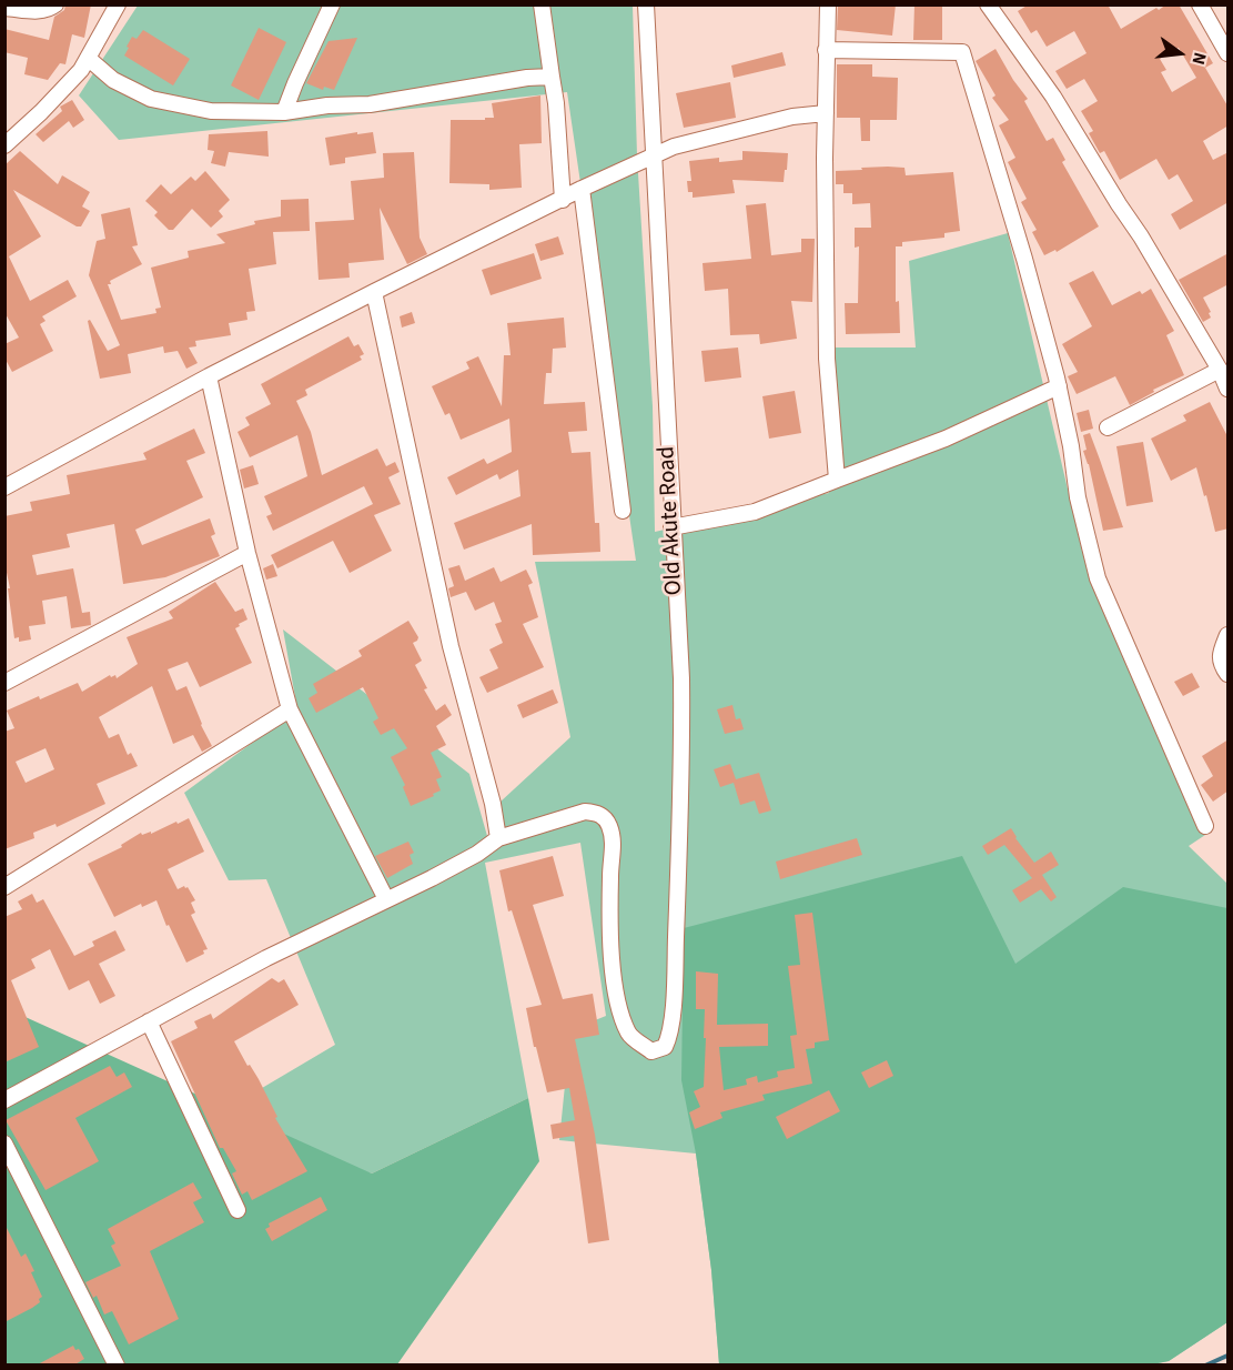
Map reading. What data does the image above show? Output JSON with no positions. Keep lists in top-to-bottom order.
{
  "streets": {
    "street": ["Old Akute Road"]
  },
  "north": "right"
}
